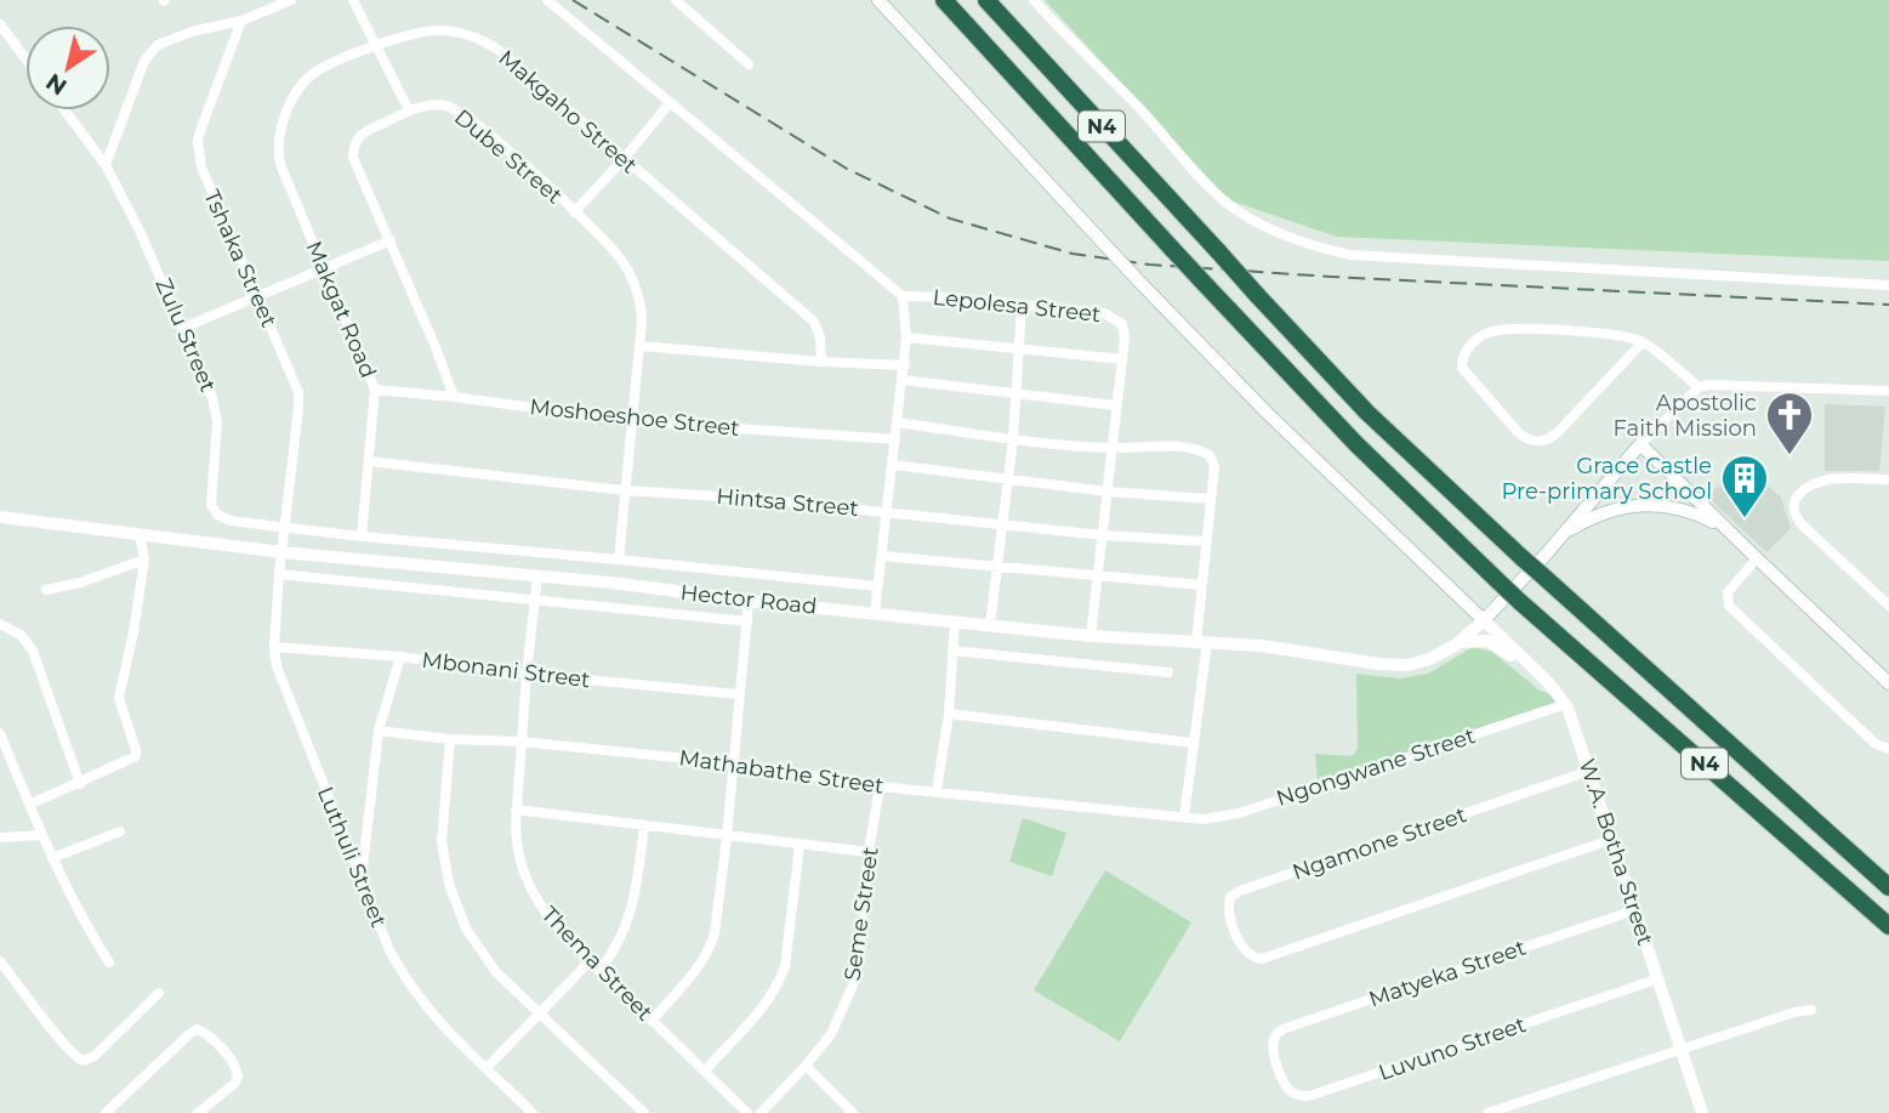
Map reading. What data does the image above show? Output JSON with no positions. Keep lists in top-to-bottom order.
{
  "streets": {
    "highway": ["N4"],
    "street": [
      "Makgaho Street",
      "Dube Street",
      "Tshaka Street",
      "Lepolesa Street",
      "Makgat Road",
      "Zulu Street",
      "Moshoeshoe Street",
      "Hintsa Street",
      "Hector Road",
      "Mbonani Street",
      "Ngongwane Street",
      "Mathabathe Street",
      "Ngamone Street",
      "W.A. Botha Street",
      "Luthuli Street",
      "Seme Street",
      "Thema Street",
      "Matyeka Street",
      "Luvuno Street"
    ]
  },
  "crossings": [
    ["Makgaho Street", "Makgat Road"],
    ["Dube Street", "Moshoeshoe Street"],
    ["Dube Street", "Hintsa Street"],
    ["Dube Street", "Hector Road"],
    ["Tshaka Street", "Hector Road"],
    ["Tshaka Street", "Luthuli Street"],
    ["Lepolesa Street", "Hintsa Street"],
    ["Lepolesa Street", "Hector Road"],
    ["Makgat Road", "Moshoeshoe Street"],
    ["Makgat Road", "Hintsa Street"],
    ["Makgat Road", "Hector Road"],
    ["Zulu Street", "Hector Road"],
    ["Hector Road", "W.A. Botha Street"],
    ["Hector Road", "Luthuli Street"],
    ["Hector Road", "Thema Street"],
    ["Mbonani Street", "Luthuli Street"],
    ["Mbonani Street", "Thema Street"],
    ["Ngongwane Street", "Mathabathe Street"],
    ["Ngongwane Street", "W.A. Botha Street"],
    ["Mathabathe Street", "Seme Street"],
    ["Mathabathe Street", "Thema Street"],
    ["Ngamone Street", "W.A. Botha Street"],
    ["W.A. Botha Street", "Matyeka Street"],
    ["W.A. Botha Street", "Luvuno Street"],
    ["Matyeka Street", "Luvuno Street"]
  ],
  "places": {
    "church": ["Apostolic Faith Mission"],
    "building": ["Grace Castle Pre-primary School"]
  },
  "north": "bottom left"
}
